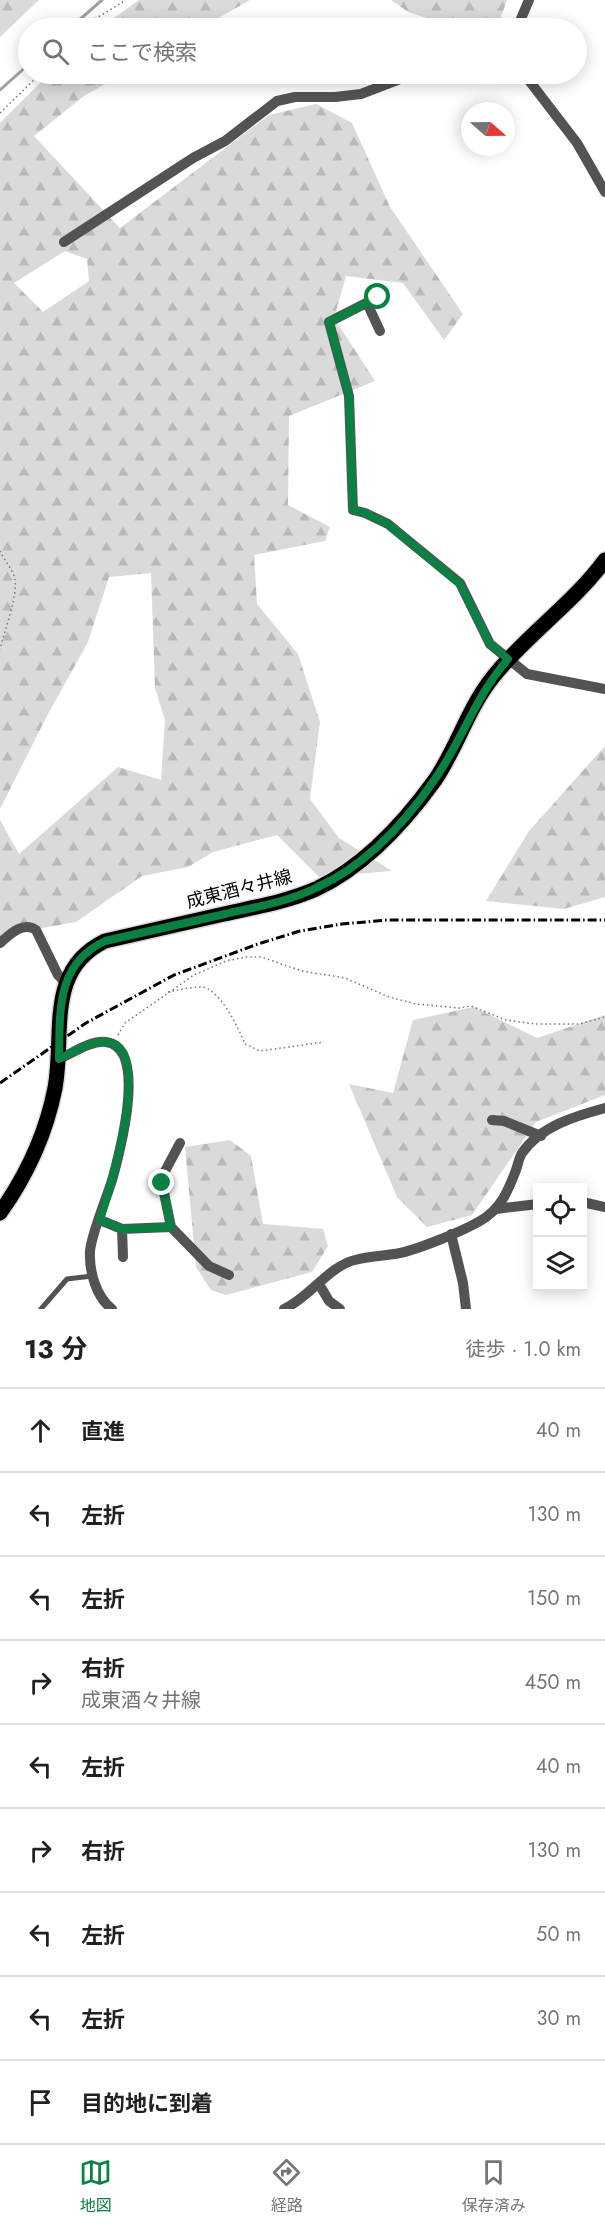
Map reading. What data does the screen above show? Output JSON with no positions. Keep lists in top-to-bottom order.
{
  "streets": {
    "main road": ["成東酒々井線"]
  },
  "north": "right",
  "page": {
    "search": "ここで検索",
    "heading": ["13 分", "徒歩 · 1.0 km"],
    "list": [
      ["直進", "40 m"],
      ["左折", "130 m"],
      ["左折", "150 m"],
      ["右折", "成東酒々井線", "450 m"],
      ["左折", "40 m"],
      ["右折", "130 m"],
      ["左折", "50 m"],
      ["左折", "30 m"],
      "目的地に到着"
    ],
    "nav": ["地図", "経路", "保存済み"]
  }
}
